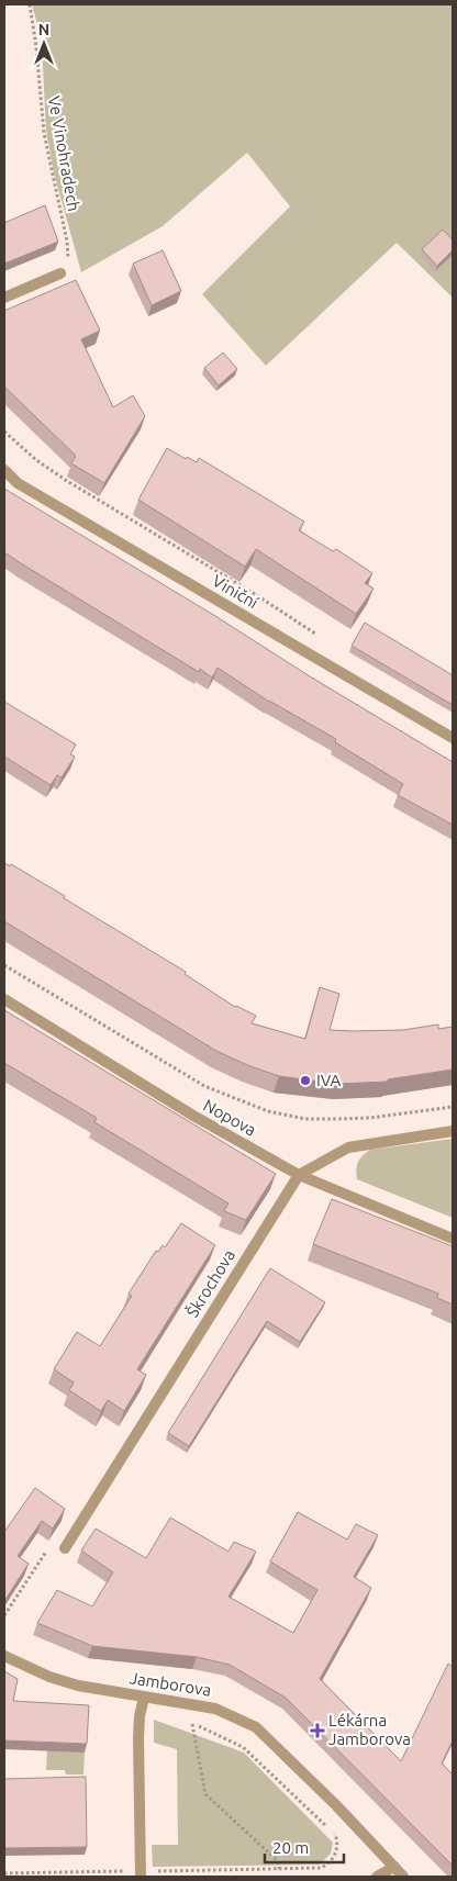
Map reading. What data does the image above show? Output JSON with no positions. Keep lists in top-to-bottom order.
{
  "streets": {
    "street": [
      "Viniční",
      "Nopova",
      "Škrochova",
      "Jamborova"
    ],
    "path": ["Ve Vinohradech"]
  },
  "crossings": [
    ["Nopova", "Škrochova"]
  ],
  "places": {
    "other": ["IVA"],
    "health": ["Lékárna Jamborova"]
  },
  "scale_bar": "20 m",
  "north": "top"
}
